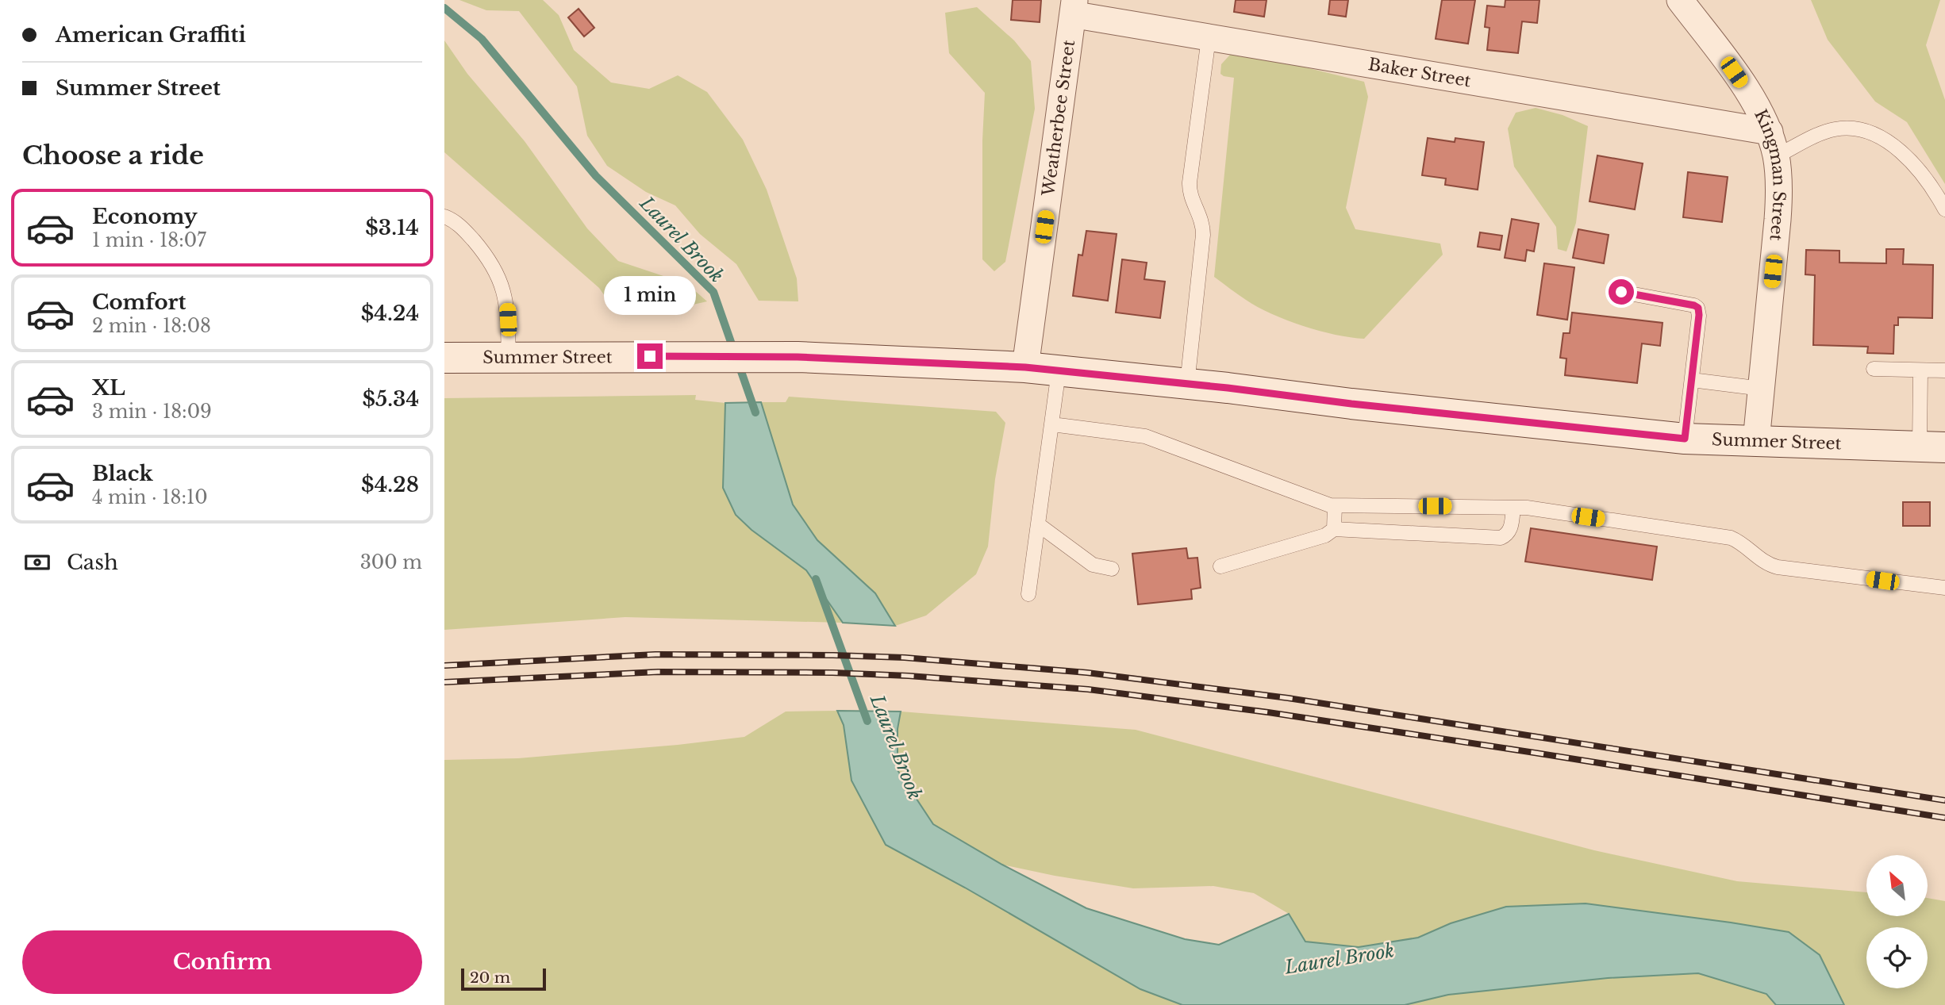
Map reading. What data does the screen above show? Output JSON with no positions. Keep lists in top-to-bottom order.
{
  "streets": {
    "main road": ["Summer Street"],
    "street": ["Baker Street", "Weatherbee Street", "Kingman Street"]
  },
  "crossings": [
    ["Baker Street", "Weatherbee Street"],
    ["Baker Street", "Kingman Street"],
    ["Weatherbee Street", "Summer Street"],
    ["Kingman Street", "Summer Street"]
  ],
  "water": ["Laurel Brook"],
  "scale_bar": "20 m",
  "north": "top left",
  "page": {
    "banner": ["American Graffiti", "Summer Street"],
    "heading": "Choose a ride",
    "list": [
      {
        "name": "Economy",
        "note": "1 min · 18:07",
        "value": "$3.14"
      },
      {
        "name": "Comfort",
        "note": "2 min · 18:08",
        "value": "$4.24"
      },
      {
        "name": "XL",
        "note": "3 min · 18:09",
        "value": "$5.34"
      },
      {
        "name": "Black",
        "note": "4 min · 18:10",
        "value": "$4.28"
      }
    ],
    "bubble": "1 min",
    "pay": ["Cash", "300 m"],
    "buttons": "Confirm",
    "scale": "20 m"
  }
}
